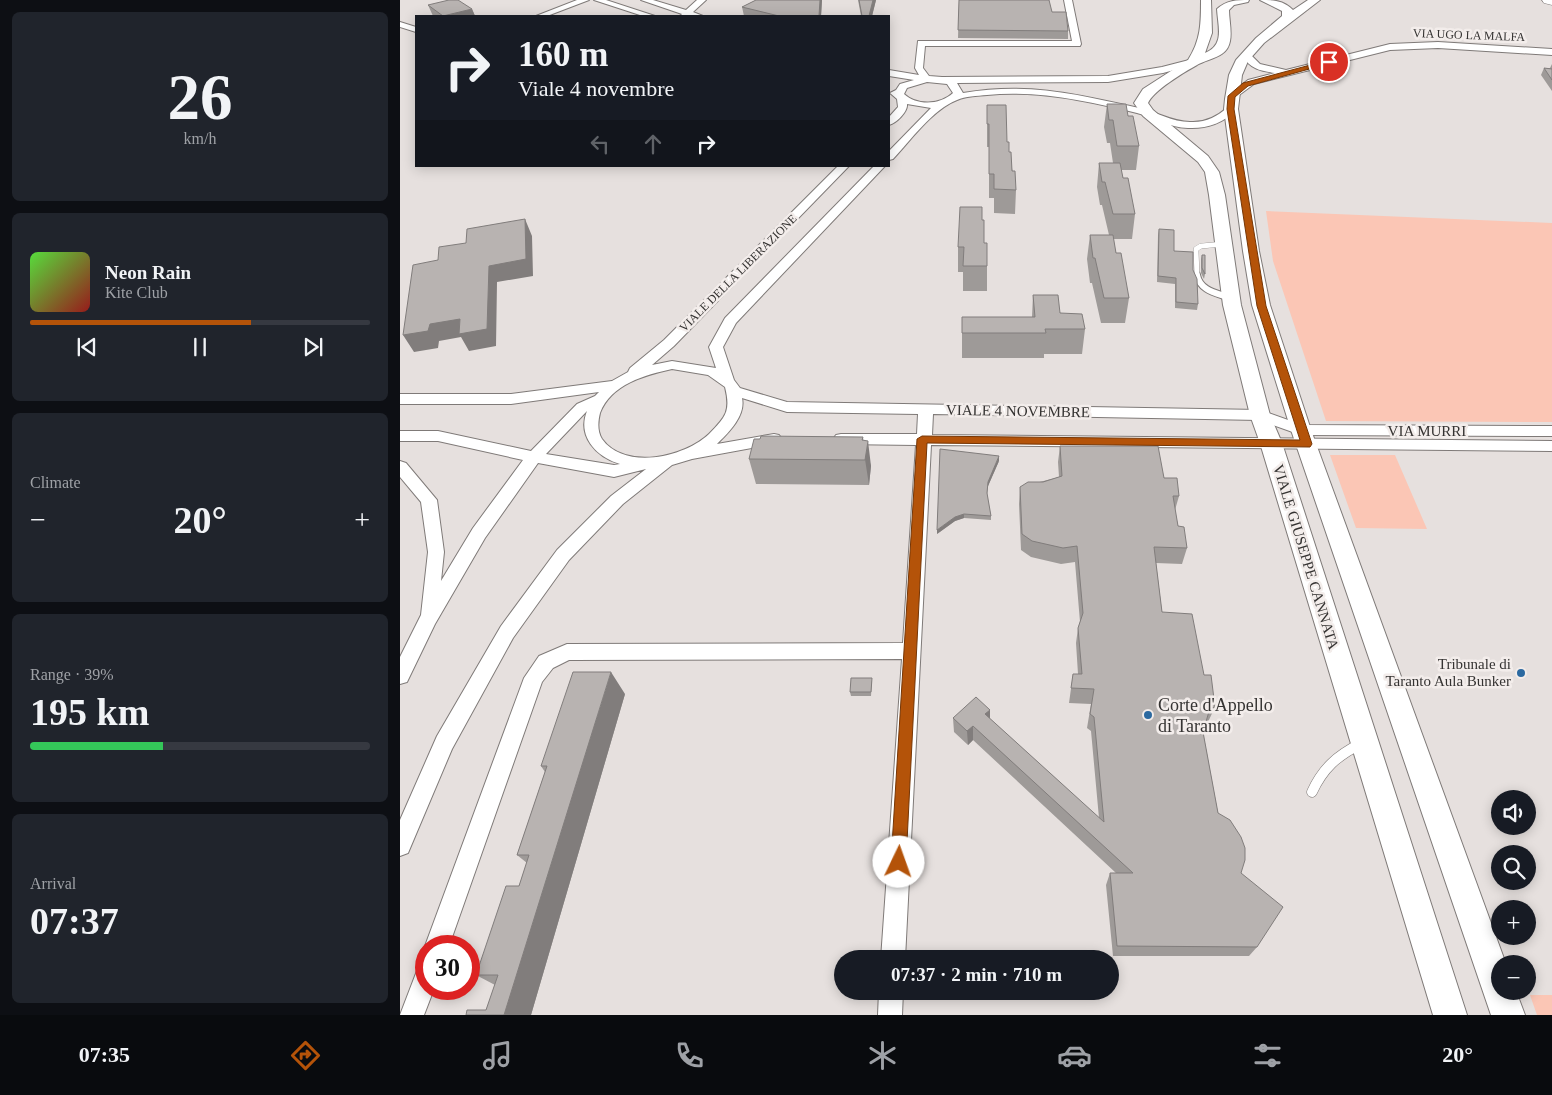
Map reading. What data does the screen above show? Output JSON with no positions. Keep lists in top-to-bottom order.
{
  "streets": {
    "street": [
      "VIA UGO LA MALFA",
      "VIALE DELLA LIBERAZIONE",
      "VIALE 4 NOVEMBRE",
      "VIA MURRI",
      "VIALE GIUSEPPE CANNATA"
    ]
  },
  "crossings": [
    ["VIA UGO LA MALFA", "VIALE GIUSEPPE CANNATA"],
    ["VIALE DELLA LIBERAZIONE", "VIALE 4 NOVEMBRE"],
    ["VIALE 4 NOVEMBRE", "VIA MURRI"],
    ["VIALE 4 NOVEMBRE", "VIALE GIUSEPPE CANNATA"]
  ],
  "places": ["Tribunale di Taranto Aula Bunker", "Corte d'Appello di Taranto"],
  "page": {
    "tile": [
      ["26", "km/h"],
      "Climate",
      ["Range · 39%", "195 km"],
      ["Arrival", "07:37"]
    ],
    "turn": ["160 m", "Viale 4 novembre"],
    "song": ["Neon Rain", "Kite Club"],
    "heat": ["−", "20°", "+"],
    "map_buttons": ["+", "−"],
    "limit": "30",
    "trip": "07:37 · 2 min · 710 m",
    "tabs": ["07:35", "20°"]
  }
}
